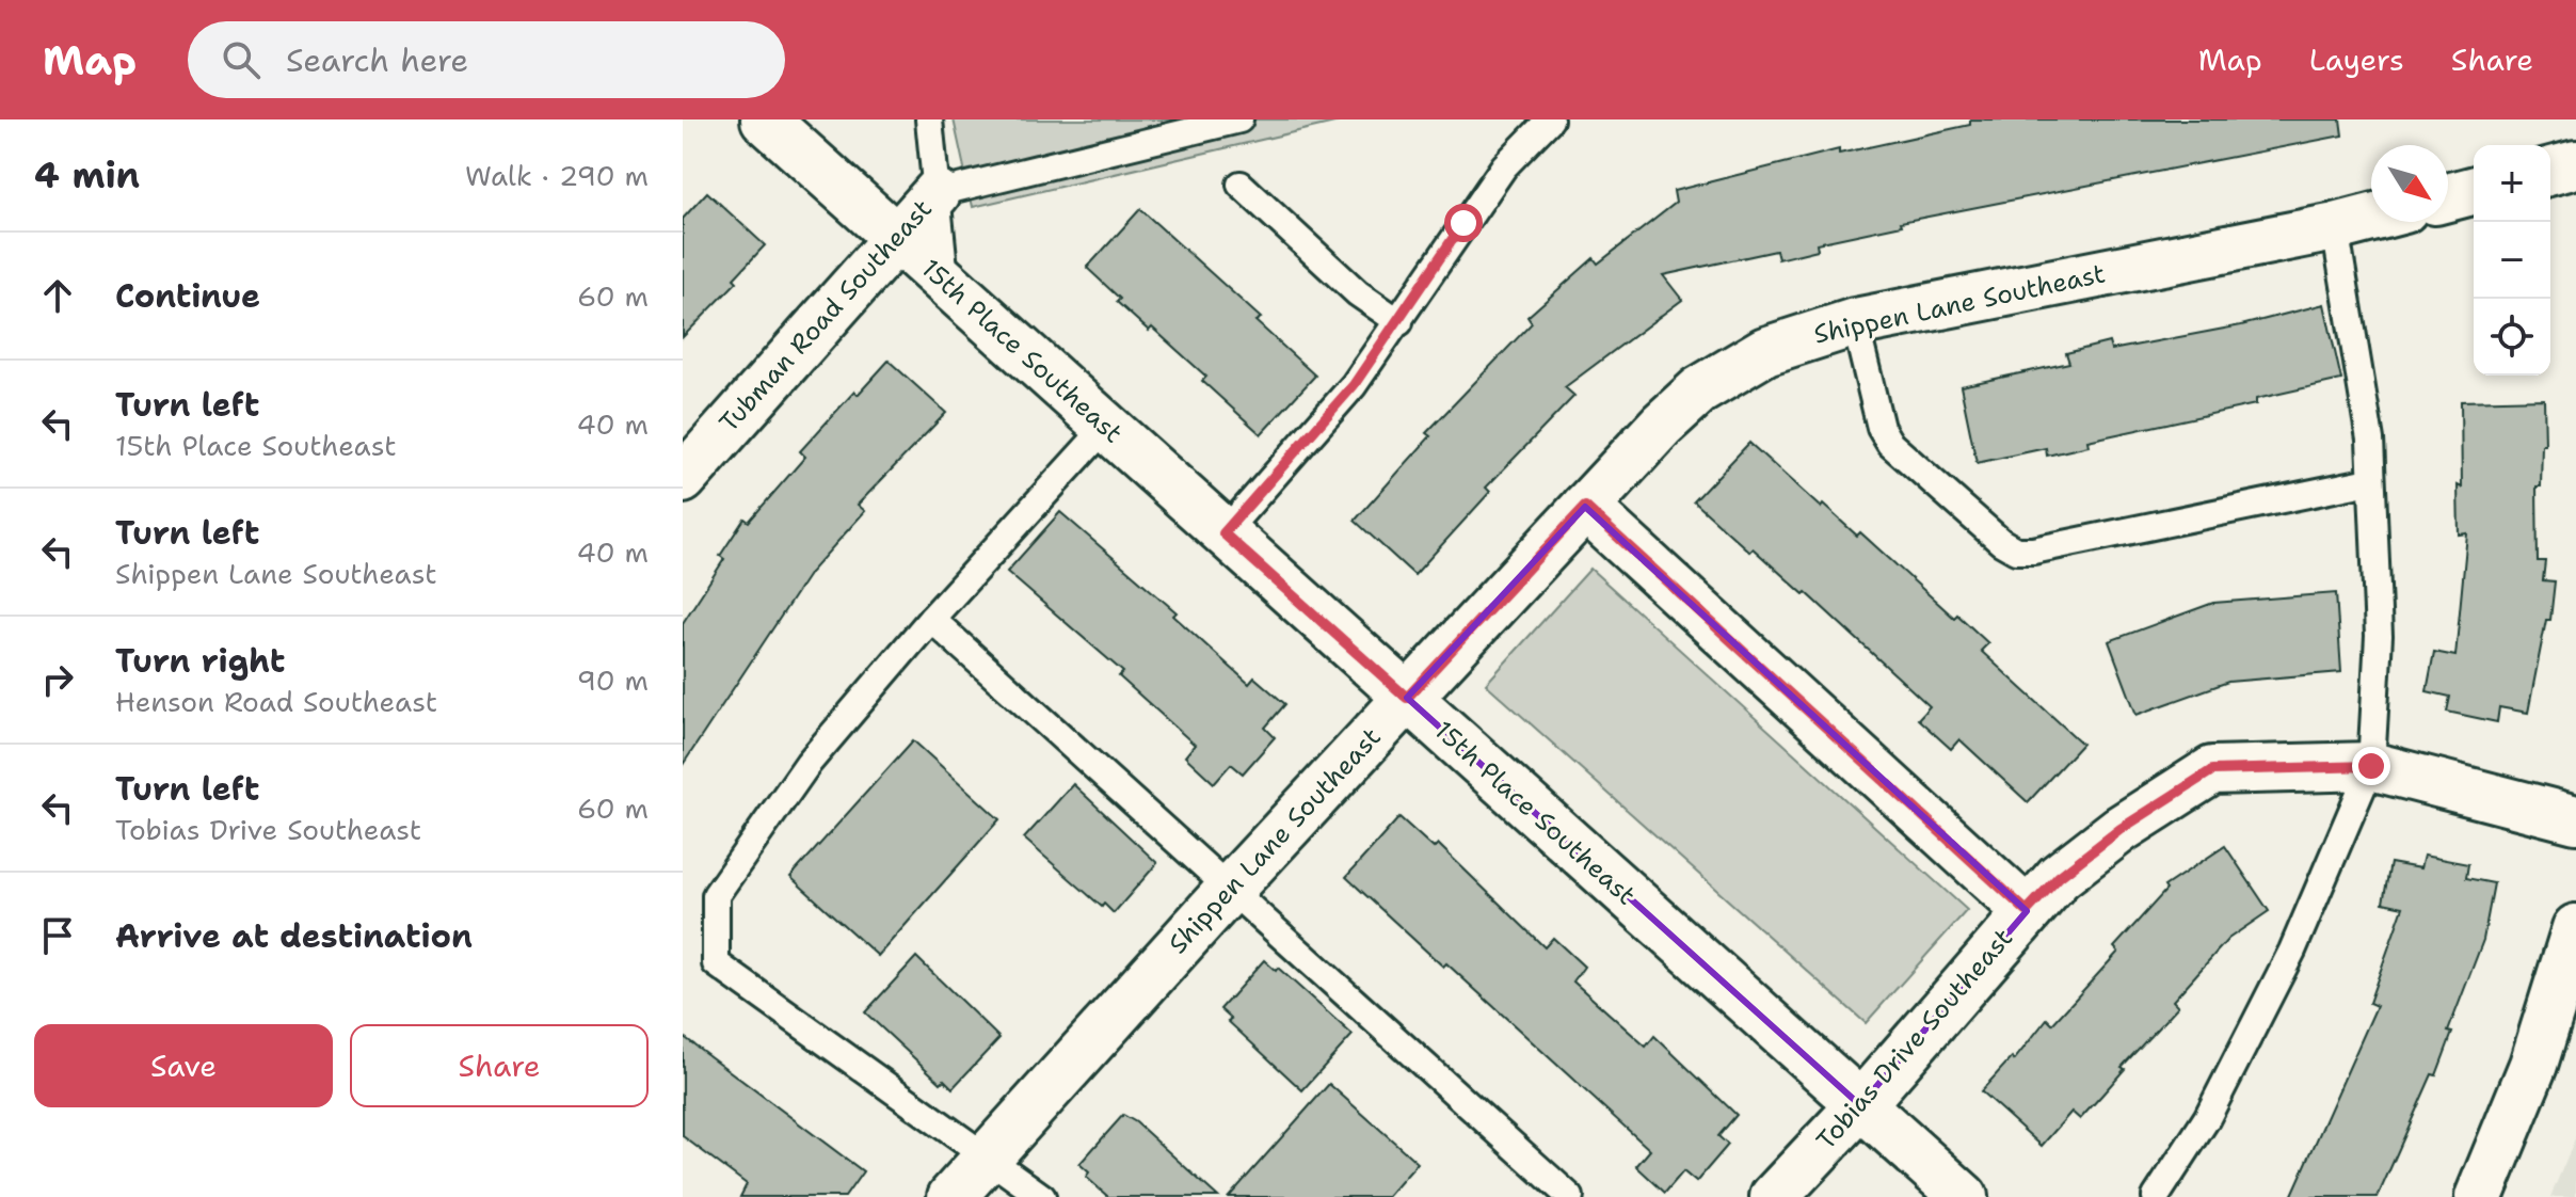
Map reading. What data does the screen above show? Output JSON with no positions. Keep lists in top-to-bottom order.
{
  "streets": {
    "street": [
      "Shippen Lane Southeast",
      "Tubman Road Southeast",
      "15th Place Southeast",
      "Tobias Drive Southeast"
    ]
  },
  "crossings": [
    ["Shippen Lane Southeast", "15th Place Southeast"],
    ["Tubman Road Southeast", "15th Place Southeast"],
    ["15th Place Southeast", "Tobias Drive Southeast"]
  ],
  "north": "bottom right",
  "page": {
    "header": "Map",
    "search": "Search here",
    "nav": ["Map", "Layers", "Share"],
    "heading": ["4 min", "Walk · 290 m"],
    "map_buttons": ["+", "−"],
    "list": [
      ["Continue", "60 m"],
      ["Turn left", "15th Place Southeast", "40 m"],
      ["Turn left", "Shippen Lane Southeast", "40 m"],
      ["Turn right", "Henson Road Southeast", "90 m"],
      ["Turn left", "Tobias Drive Southeast", "60 m"],
      "Arrive at destination"
    ],
    "buttons": ["Save", "Share"]
  }
}
